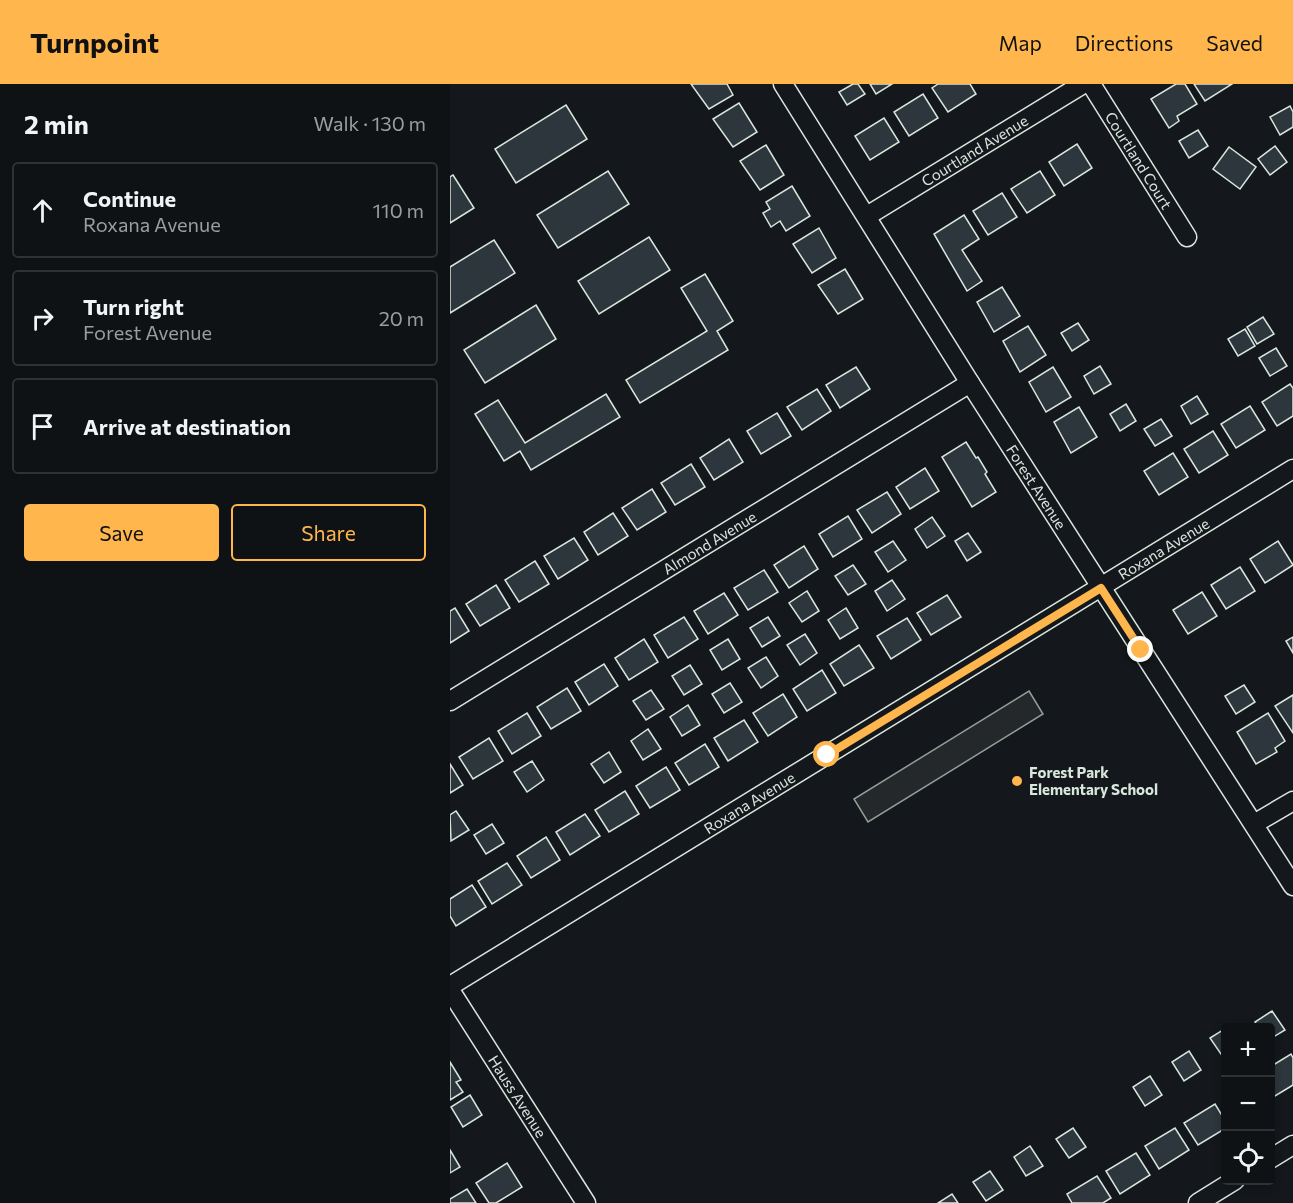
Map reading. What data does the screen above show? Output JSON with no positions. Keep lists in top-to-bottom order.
{
  "streets": {
    "street": [
      "Courtland Avenue",
      "Courtland Court",
      "Forest Avenue",
      "Almond Avenue",
      "Roxana Avenue",
      "Hauss Avenue"
    ]
  },
  "crossings": [
    ["Courtland Avenue", "Forest Avenue"],
    ["Forest Avenue", "Almond Avenue"],
    ["Forest Avenue", "Roxana Avenue"],
    ["Roxana Avenue", "Hauss Avenue"]
  ],
  "places": ["Forest Park Elementary School"],
  "page": {
    "header": "Turnpoint",
    "nav": ["Map", "Directions", "Saved"],
    "heading": ["2 min", "Walk · 130 m"],
    "list": [
      ["Continue", "Roxana Avenue", "110 m"],
      ["Turn right", "Forest Avenue", "20 m"],
      "Arrive at destination"
    ],
    "buttons": ["Save", "Share"],
    "map_buttons": ["+", "−"]
  }
}
